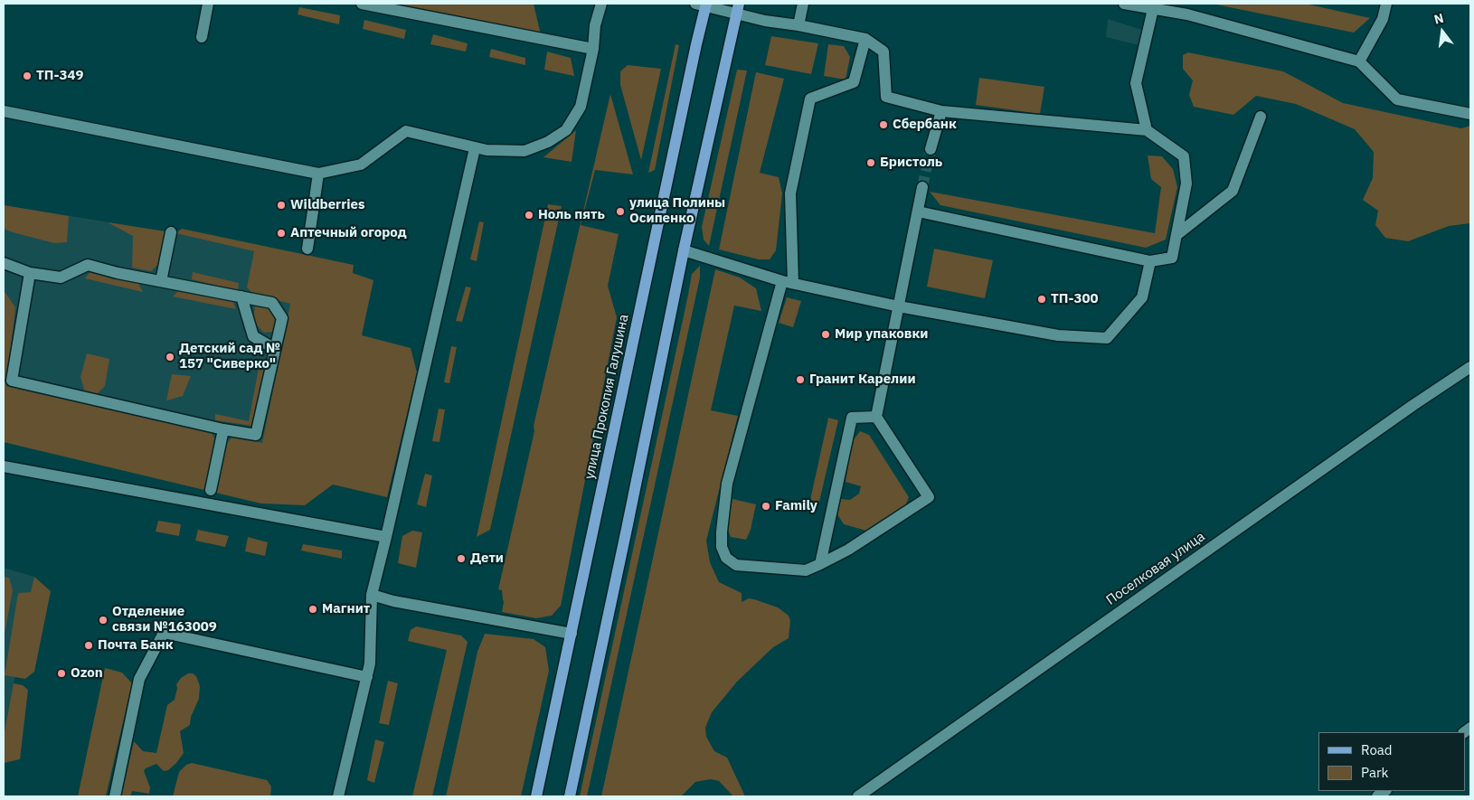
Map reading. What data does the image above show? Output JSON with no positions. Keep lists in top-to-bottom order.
{
  "streets": {
    "main road": ["улица Прокопия Галушина"],
    "street": ["Поселковая улица"]
  },
  "places": [
    "ТП-349",
    "Сбербанк",
    "Бристоль",
    "Wildberries",
    "улица Полины Осипенко",
    "Ноль пять",
    "Аптечный огород",
    "ТП-300",
    "Мир упаковки",
    "Детский сад № 157 \"Сиверко\"",
    "Гранит Карелии",
    "Family",
    "Дети",
    "Магнит",
    "Отделение связи №163009",
    "Почта Банк",
    "Ozon"
  ],
  "legend": ["Road", "Park"],
  "north": "top"
}
